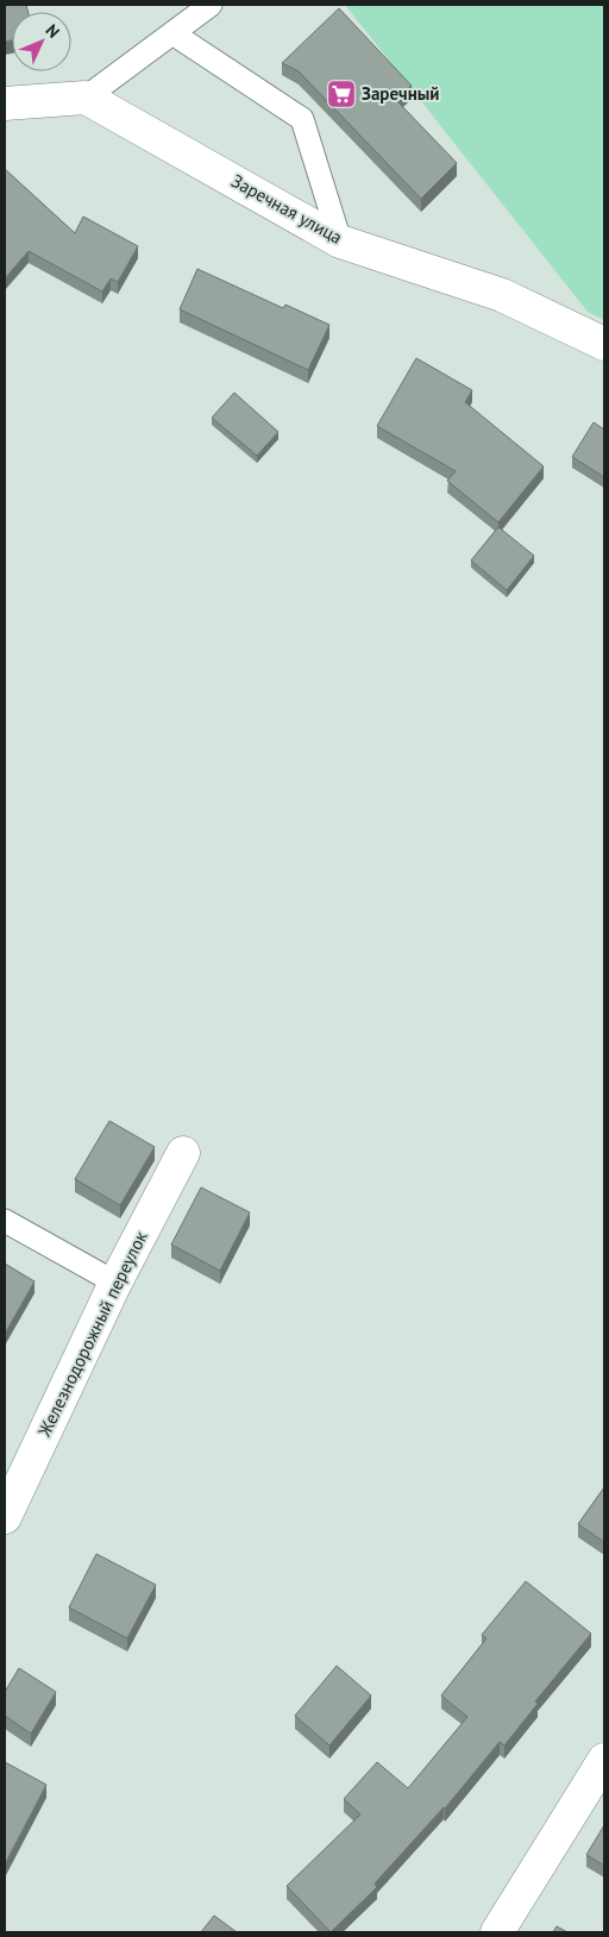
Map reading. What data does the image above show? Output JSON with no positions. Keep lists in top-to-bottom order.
{
  "streets": {
    "street": ["Заречная улица", "Железнодорожный переулок"]
  },
  "places": {
    "supermarket": ["Заречный"]
  },
  "north": "top right"
}
